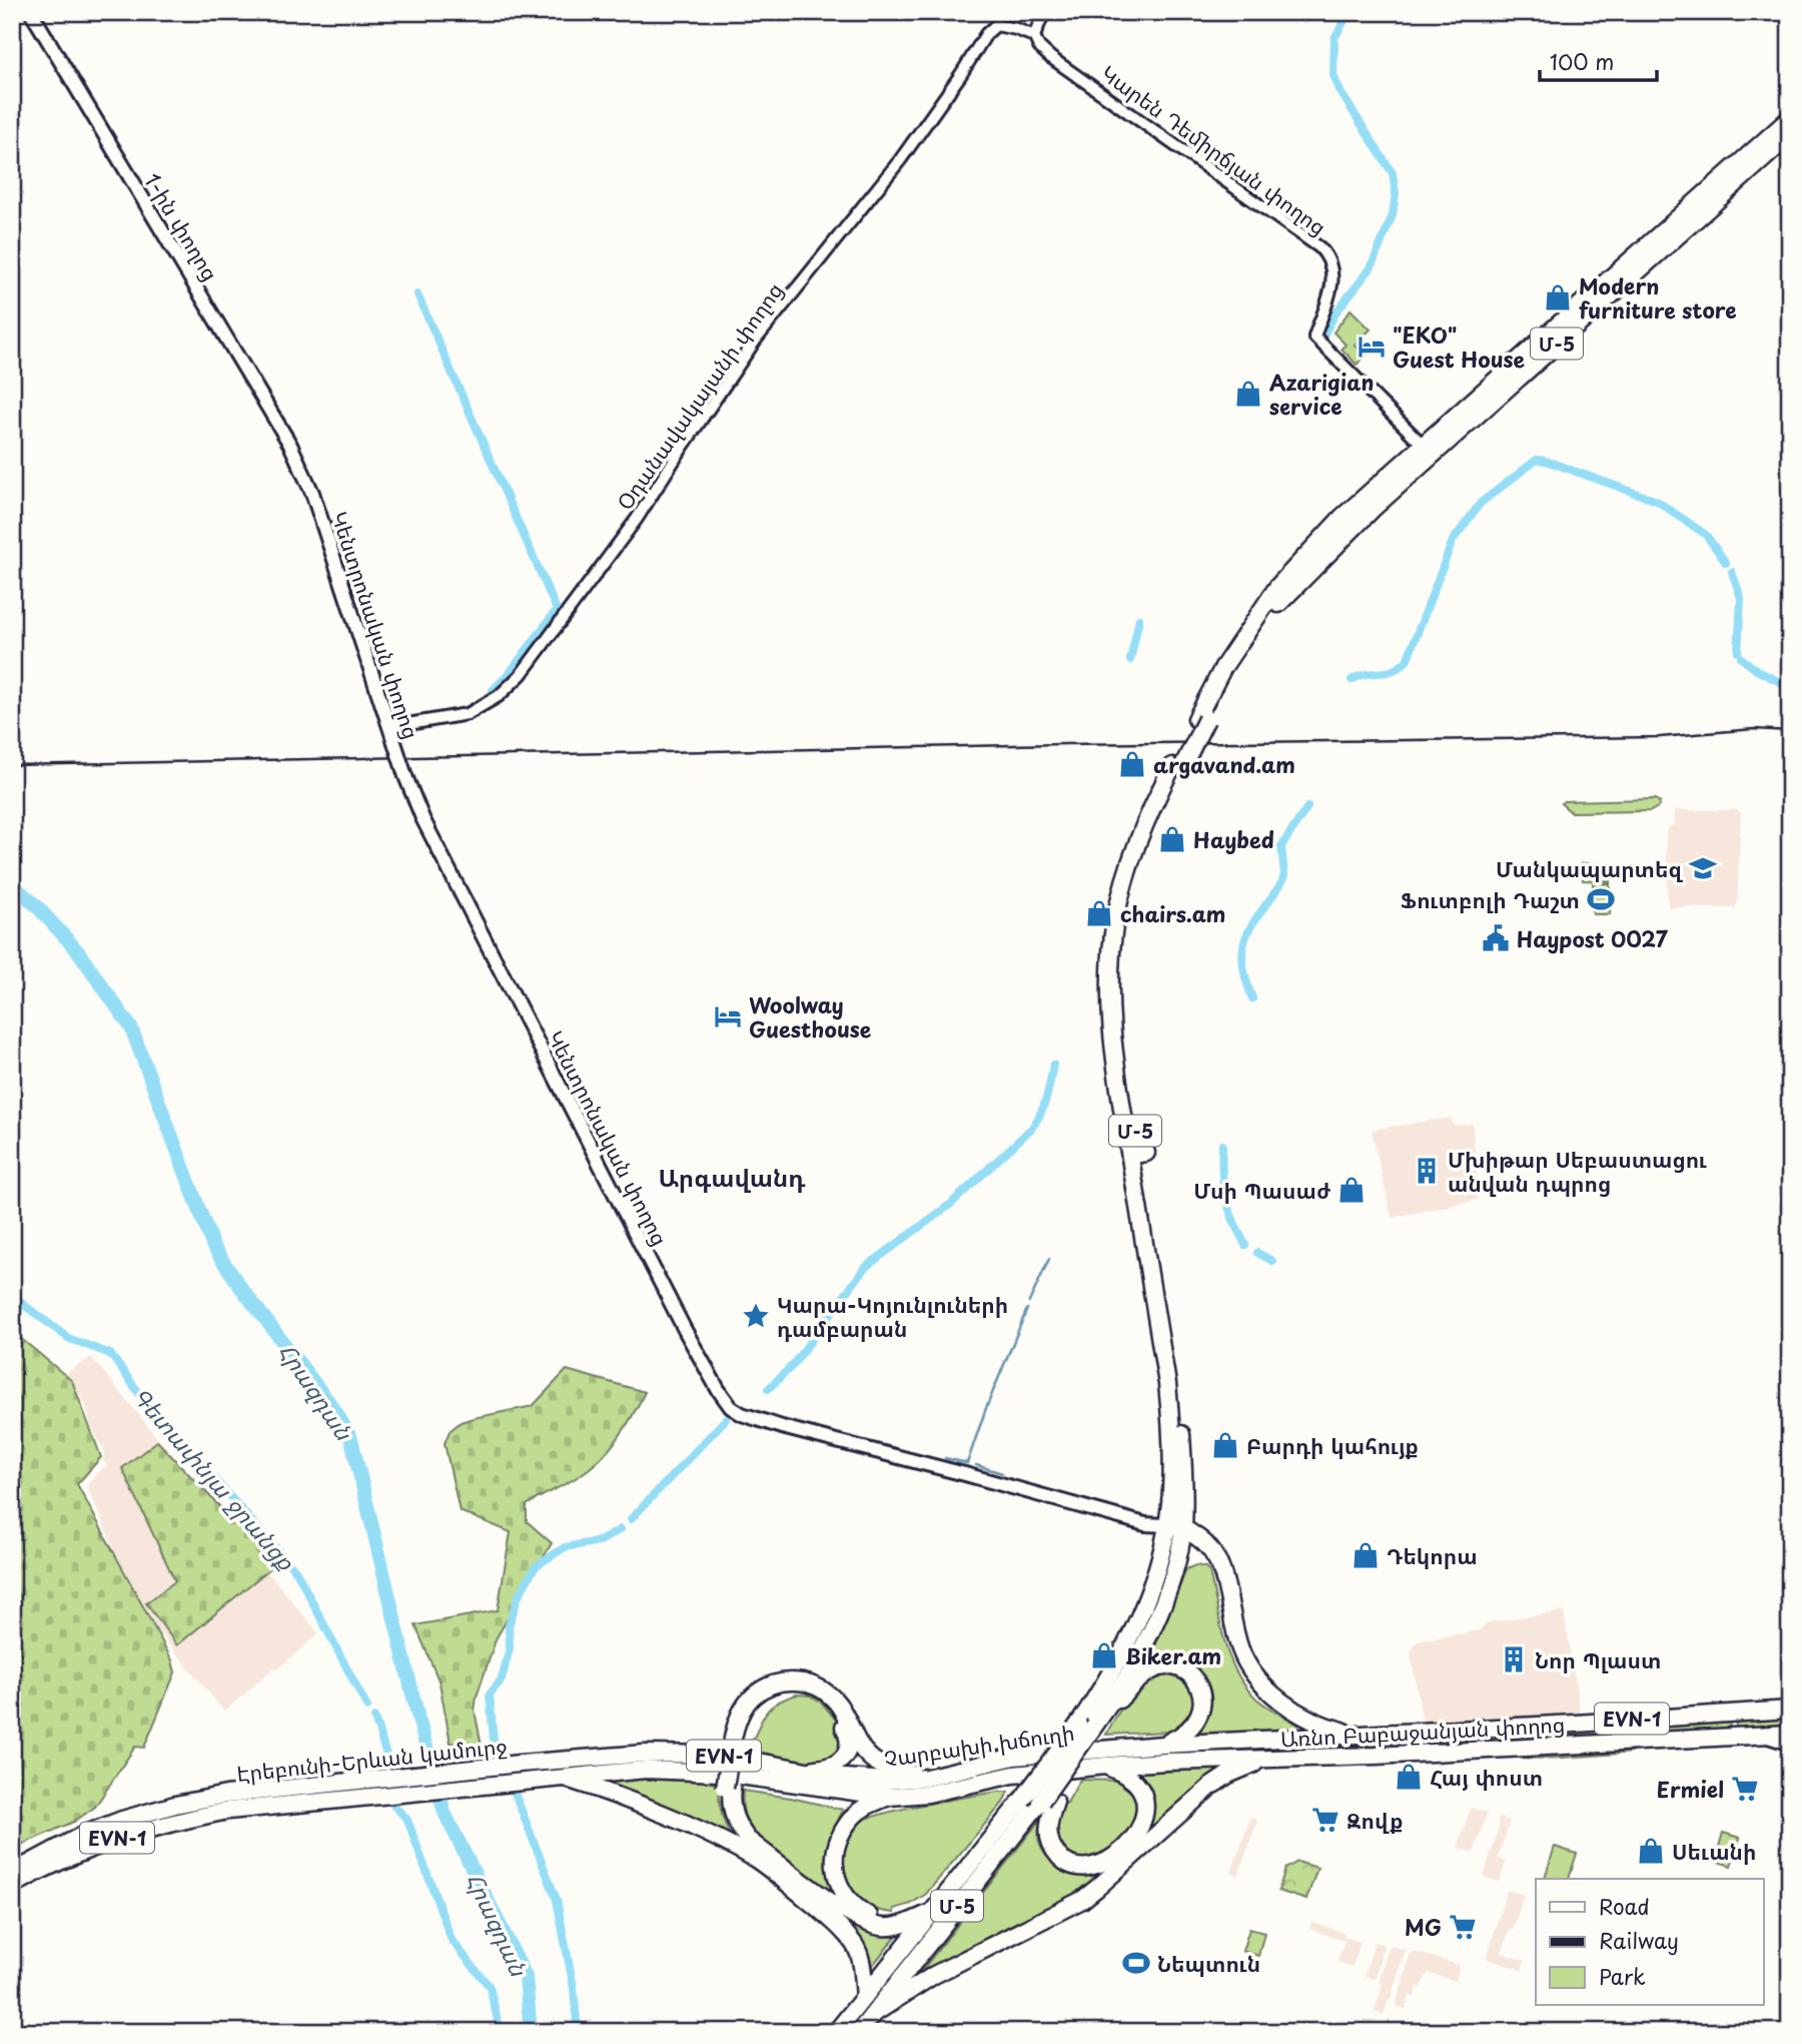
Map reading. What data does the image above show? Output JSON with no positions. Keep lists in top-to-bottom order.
{
  "streets": {
    "highway": [
      "Մ-5",
      "EVN-1",
      "Առնո Բաբաջանյան փողոց",
      "Չարբախի խճուղի",
      "Էրեբունի-Երևան կամուրջ"
    ],
    "main road": ["1-ին փողոց", "Կենտրոնական փողոց"],
    "street": ["Կարեն Դեմիրճյան փողոց", "Օդանավակայանի փողոց"]
  },
  "crossings": [
    ["Կարեն Դեմիրճյան փողոց", "Մ-5"],
    ["Կարեն Դեմիրճյան փողոց", "Օդանավակայանի փողոց"],
    ["1-ին փողոց", "Կենտրոնական փողոց"],
    ["Մ-5", "Կենտրոնական փողոց"],
    ["Օդանավակայանի փողոց", "Կենտրոնական փողոց"],
    ["EVN-1", "Էրեբունի-Երևան կամուրջ"],
    ["Առնո Բաբաջանյան փողոց", "Չարբախի խճուղի"],
    ["Չարբախի խճուղի", "Էրեբունի-Երևան կամուրջ"]
  ],
  "districts": ["Արգավանդ"],
  "water": ["Հրազդան", "Գետափնյա ջրանցք"],
  "places": {
    "shop": [
      "Modern furniture store",
      "Azarigian service",
      "argavand.am",
      "Haybed",
      "chairs.am",
      "Մսի Պասաժ",
      "Բարդի կահույք",
      "Դեկորա",
      "Biker.am",
      "Հայ փոստ",
      "Սեւանի"
    ],
    "hotel": ["\"ЕКО\" Guest House", "Woolway Guesthouse"],
    "school or university": ["Մանկապարտեզ"],
    "sports": ["Ֆուտբոլի Դաշտ", "Նեպտուն"],
    "public building": ["Haypost 0027"],
    "building": ["Մխիթար Սեբաստացու անվան դպրոց", "Նոր Պլաստ"],
    "place": ["Կարա-Կոյունլուների դամբարան"],
    "supermarket": ["Ermiel", "Զովք", "MG"]
  },
  "legend": ["Road", "Railway", "Park"],
  "scale_bar": "100 m"
}
